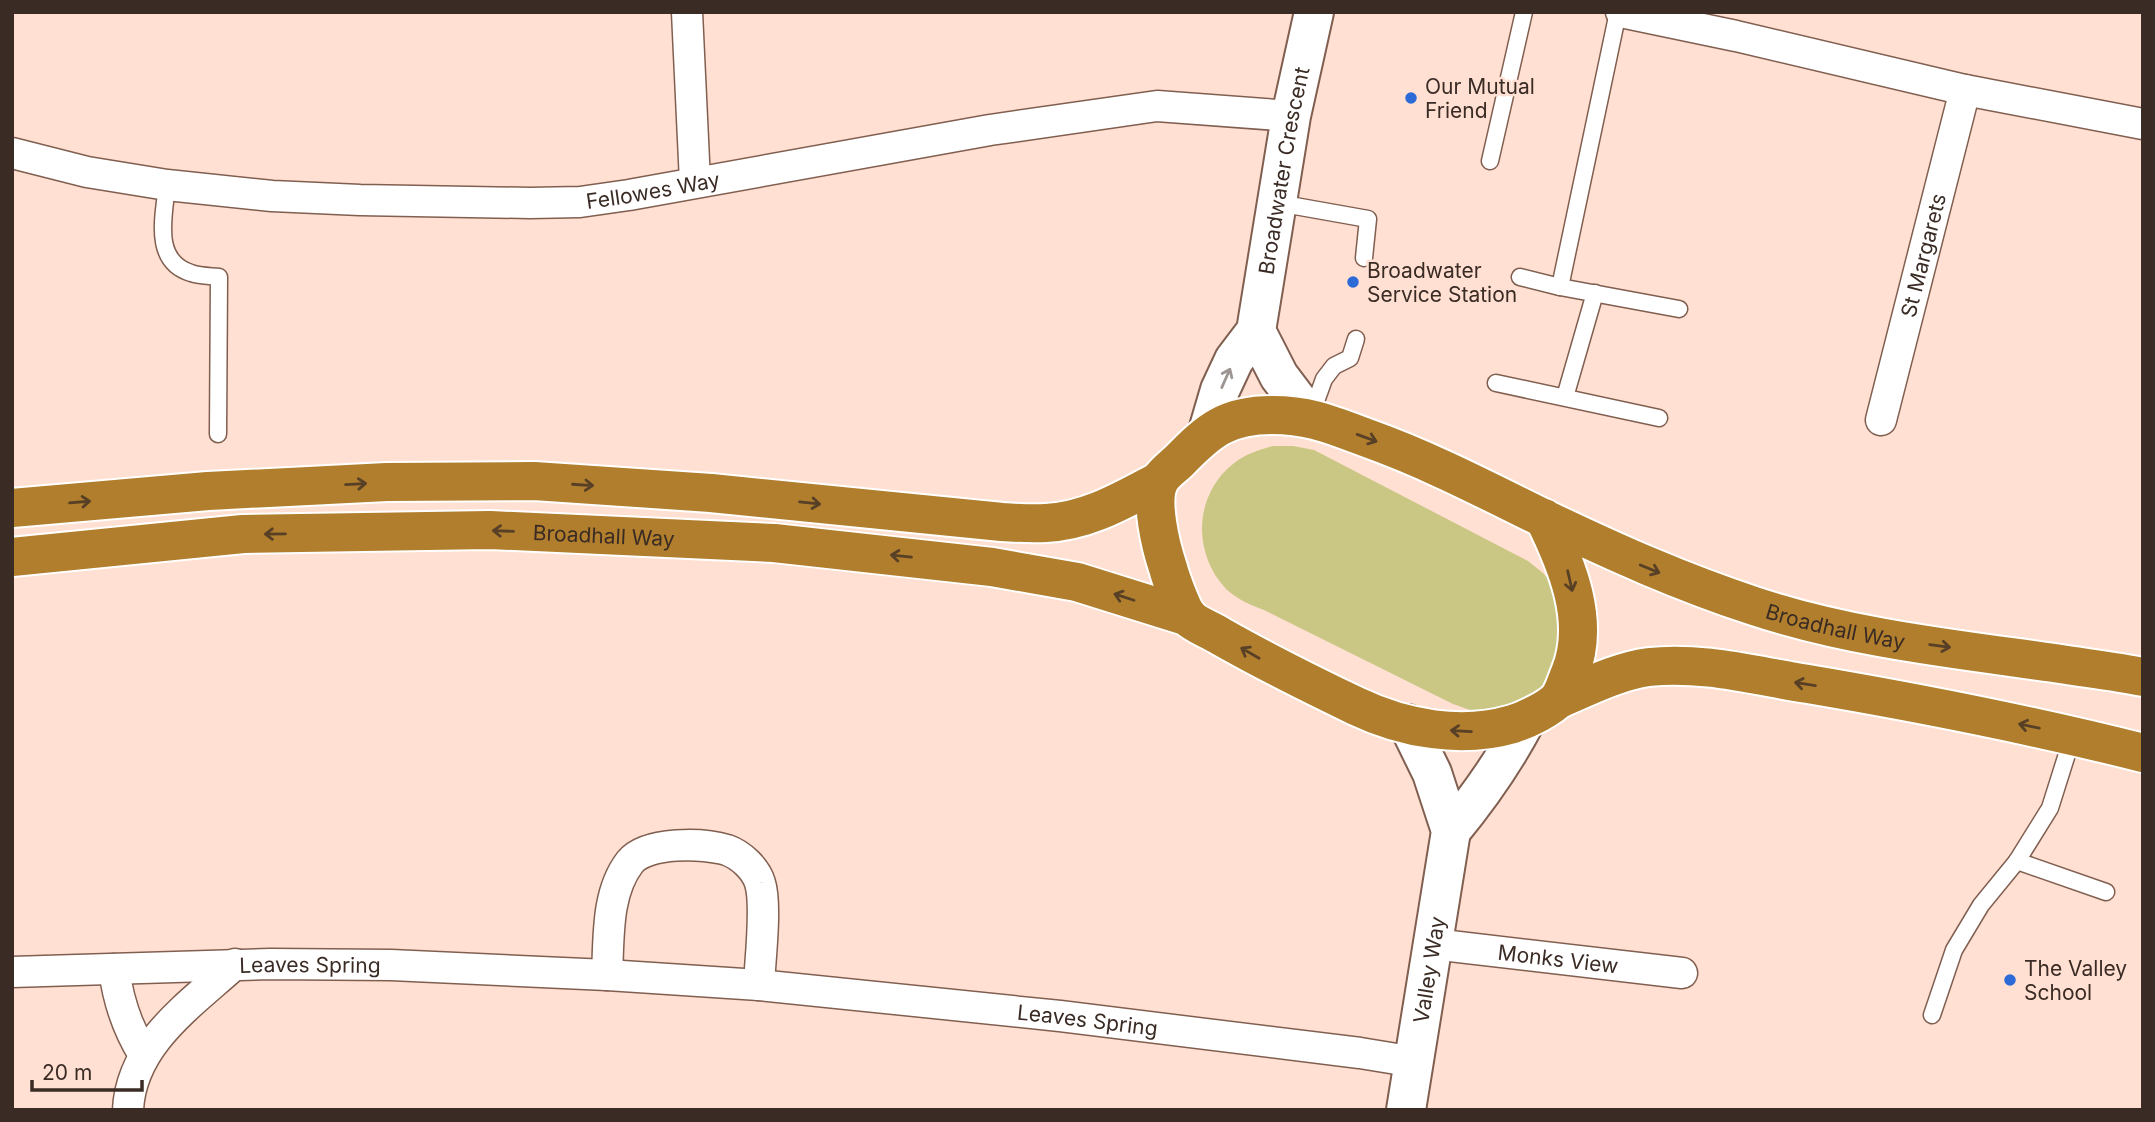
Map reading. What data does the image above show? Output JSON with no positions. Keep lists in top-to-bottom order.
{
  "streets": {
    "highway": ["Broadhall Way"],
    "street": [
      "Broadwater Crescent",
      "Fellowes Way",
      "St Margarets",
      "Monks View",
      "Leaves Spring",
      "Valley Way"
    ]
  },
  "crossings": [
    ["Broadwater Crescent", "Fellowes Way"],
    ["Broadwater Crescent", "Broadhall Way"],
    ["Broadhall Way", "Valley Way"],
    ["Monks View", "Valley Way"],
    ["Leaves Spring", "Valley Way"]
  ],
  "places": ["Our Mutual Friend", "Broadwater Service Station", "The Valley School"],
  "scale_bar": "20 m"
}
